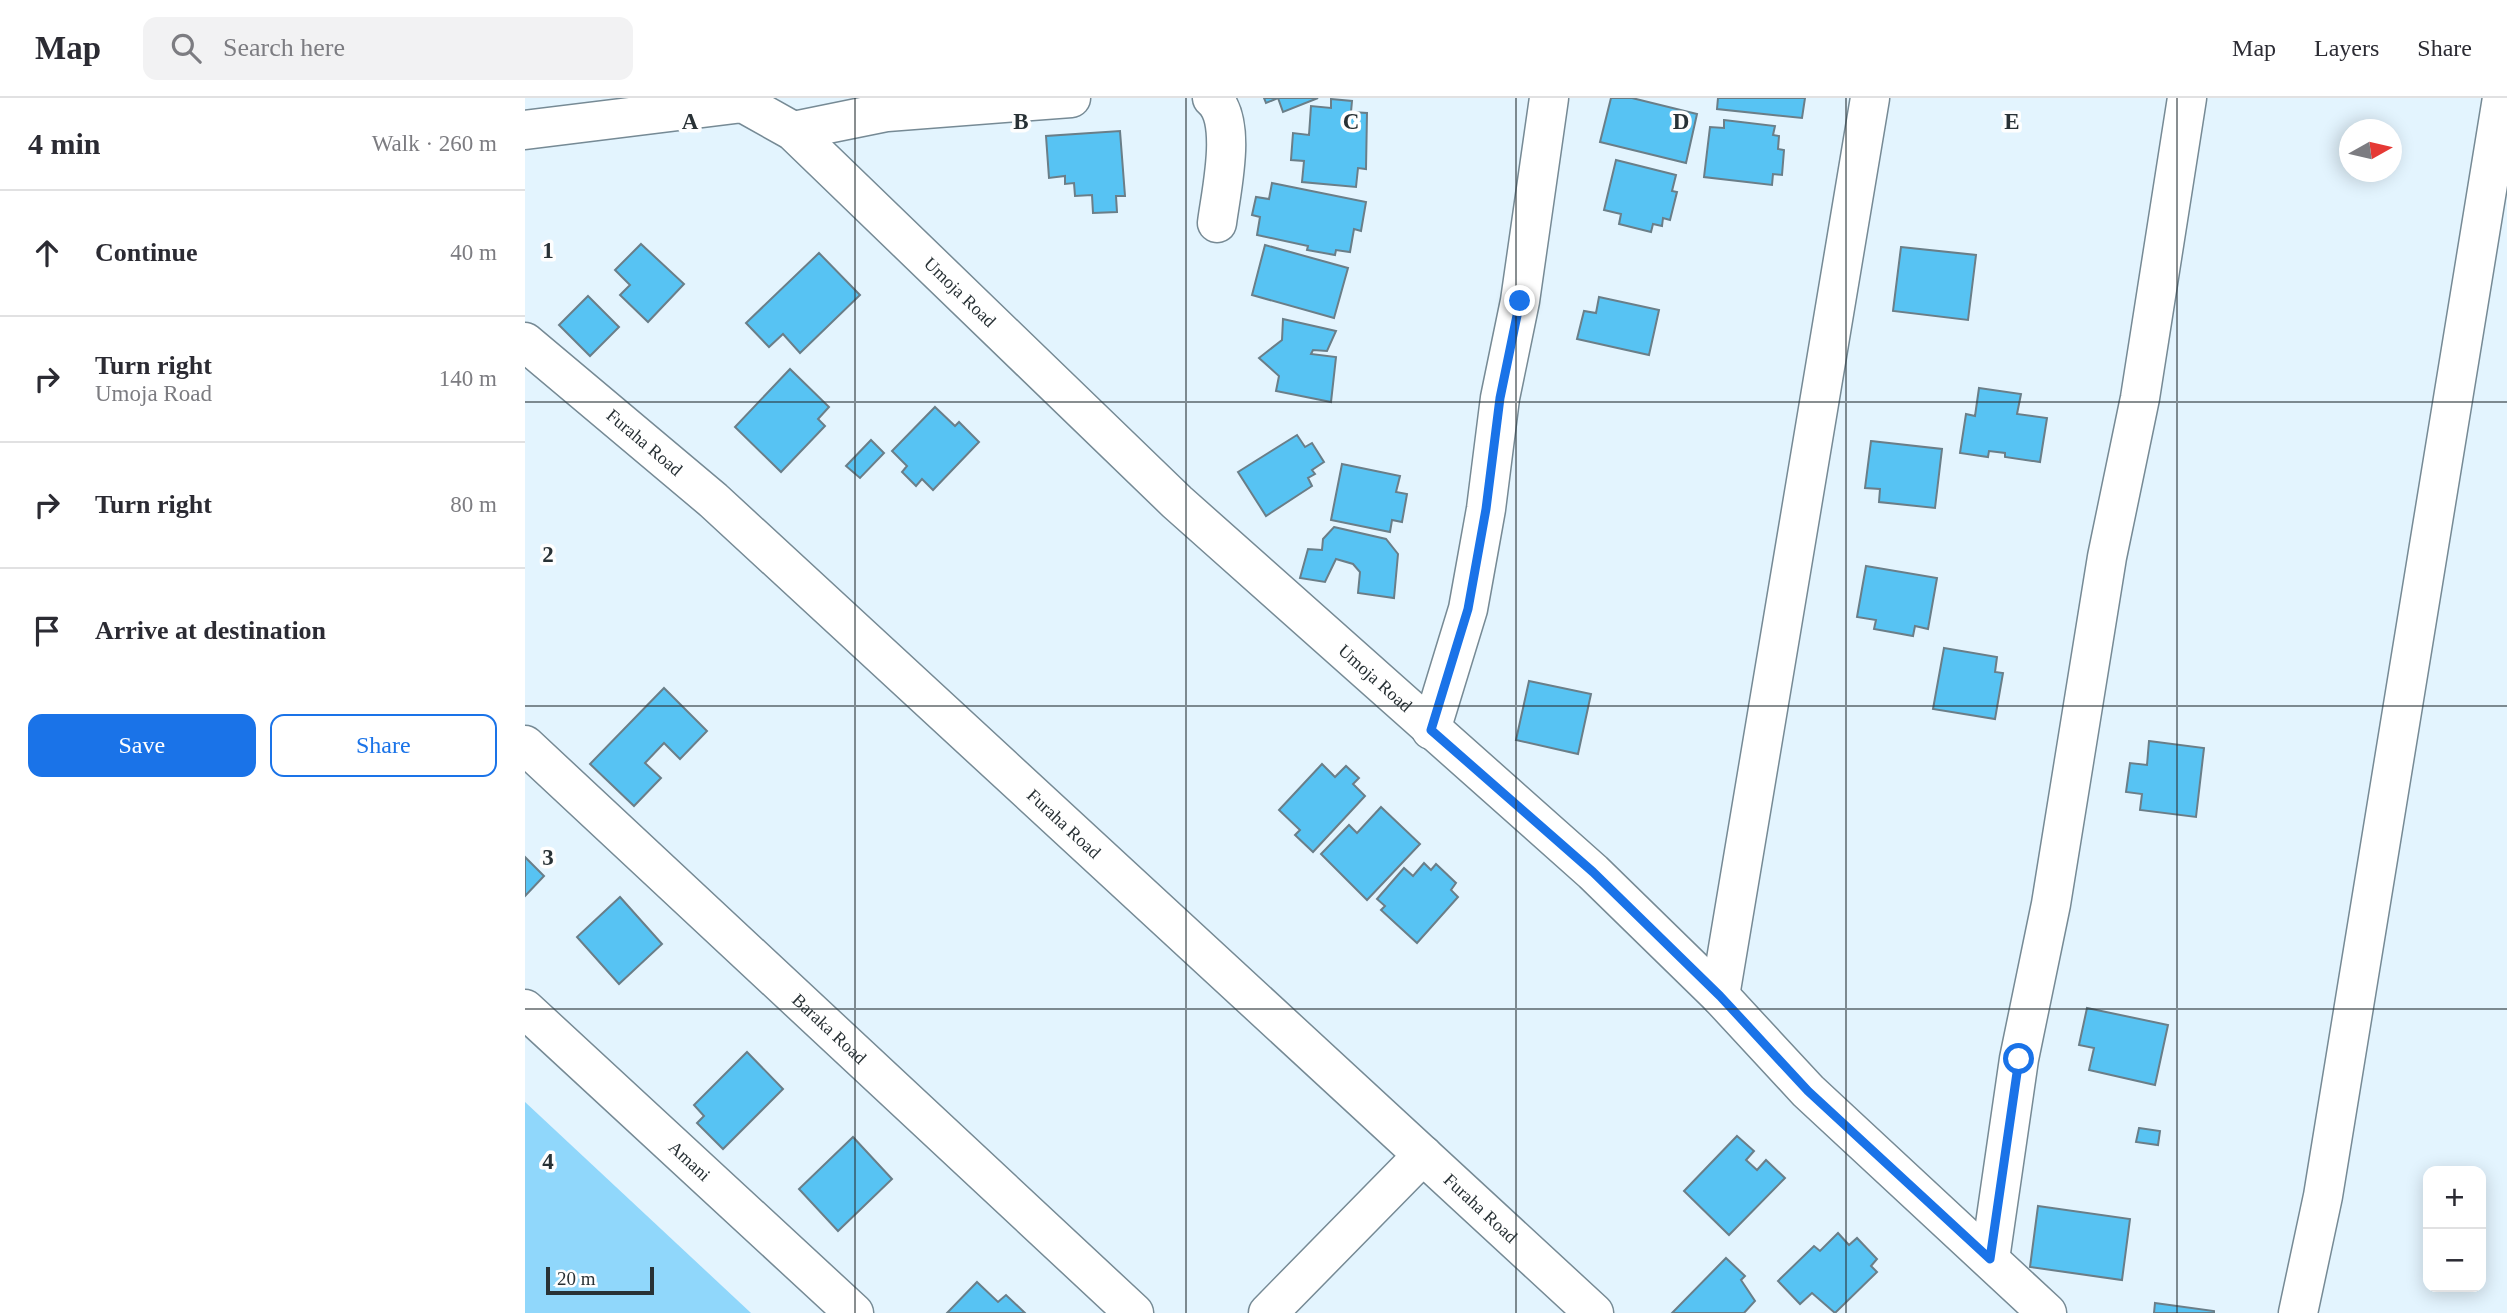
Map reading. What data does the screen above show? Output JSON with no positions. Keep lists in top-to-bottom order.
{
  "streets": {
    "street": [
      "Umoja Road",
      "Furaha Road",
      "Baraka Road",
      "Amani"
    ]
  },
  "scale_bar": "20 m",
  "north": "right",
  "page": {
    "header": "Map",
    "search": "Search here",
    "nav": ["Map", "Layers", "Share"],
    "heading": ["4 min", "Walk · 260 m"],
    "list": [
      ["Continue", "40 m"],
      ["Turn right", "Umoja Road", "140 m"],
      ["Turn right", "80 m"],
      "Arrive at destination"
    ],
    "buttons": ["Save", "Share"],
    "map_buttons": ["+", "−"],
    "scale": "20 m"
  },
  "grid": {
    "columns": [
      "A",
      "B",
      "C",
      "D",
      "E"
    ],
    "rows": [
      "1",
      "2",
      "3",
      "4"
    ]
  }
}
